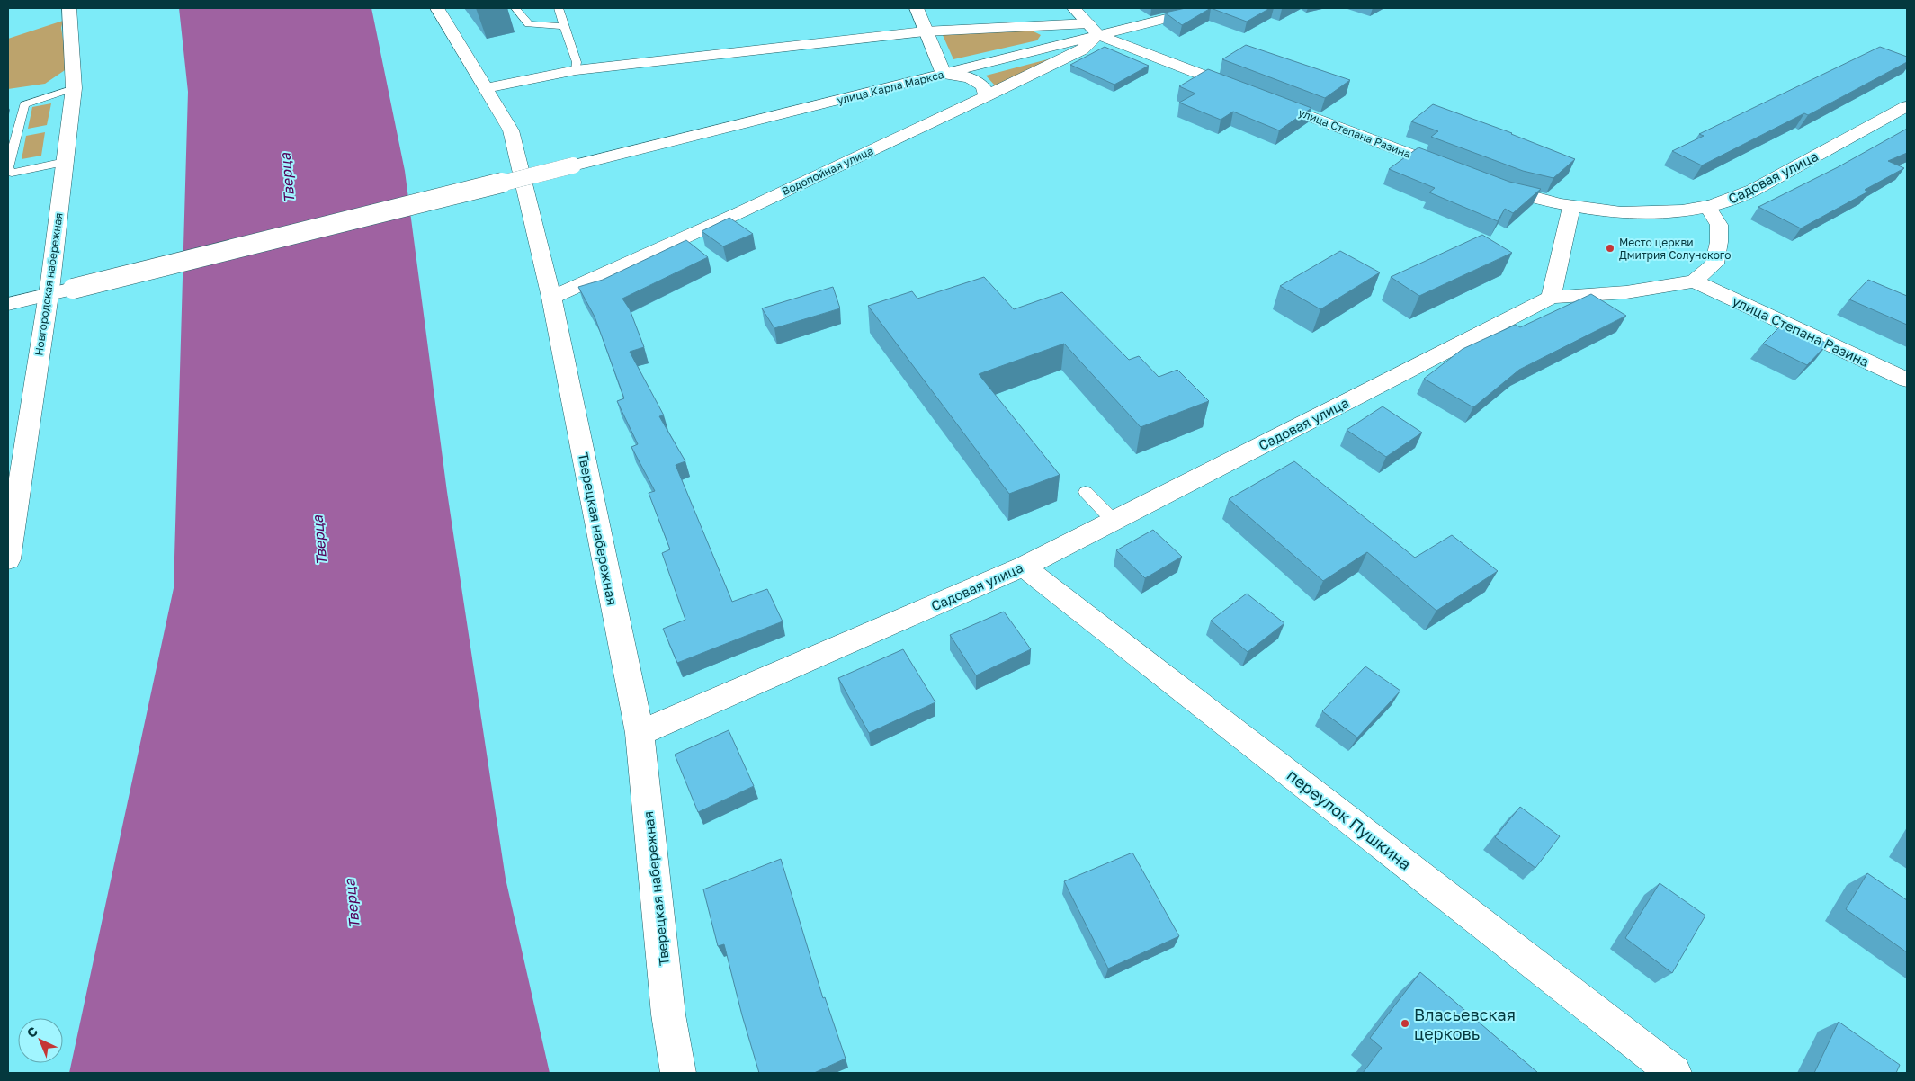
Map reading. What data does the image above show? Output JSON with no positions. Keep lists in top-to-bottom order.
{
  "streets": {
    "street": [
      "улица Карла Маркса",
      "улица Степана Разина",
      "Водопойная улица",
      "Садовая улица",
      "Новгородская набережная",
      "Тверецкая набережная",
      "переулок Пушкина"
    ]
  },
  "crossings": [
    ["улица Карла Маркса", "Водопойная улица"],
    ["улица Карла Маркса", "Новгородская набережная"],
    ["улица Карла Маркса", "Тверецкая набережная"],
    ["Водопойная улица", "Тверецкая набережная"],
    ["Садовая улица", "Тверецкая набережная"],
    ["Садовая улица", "переулок Пушкина"]
  ],
  "water": ["Тверца"],
  "places": ["Место церкви Дмитрия Солунского", "Власьевская церковь"],
  "north": "top left"
}
